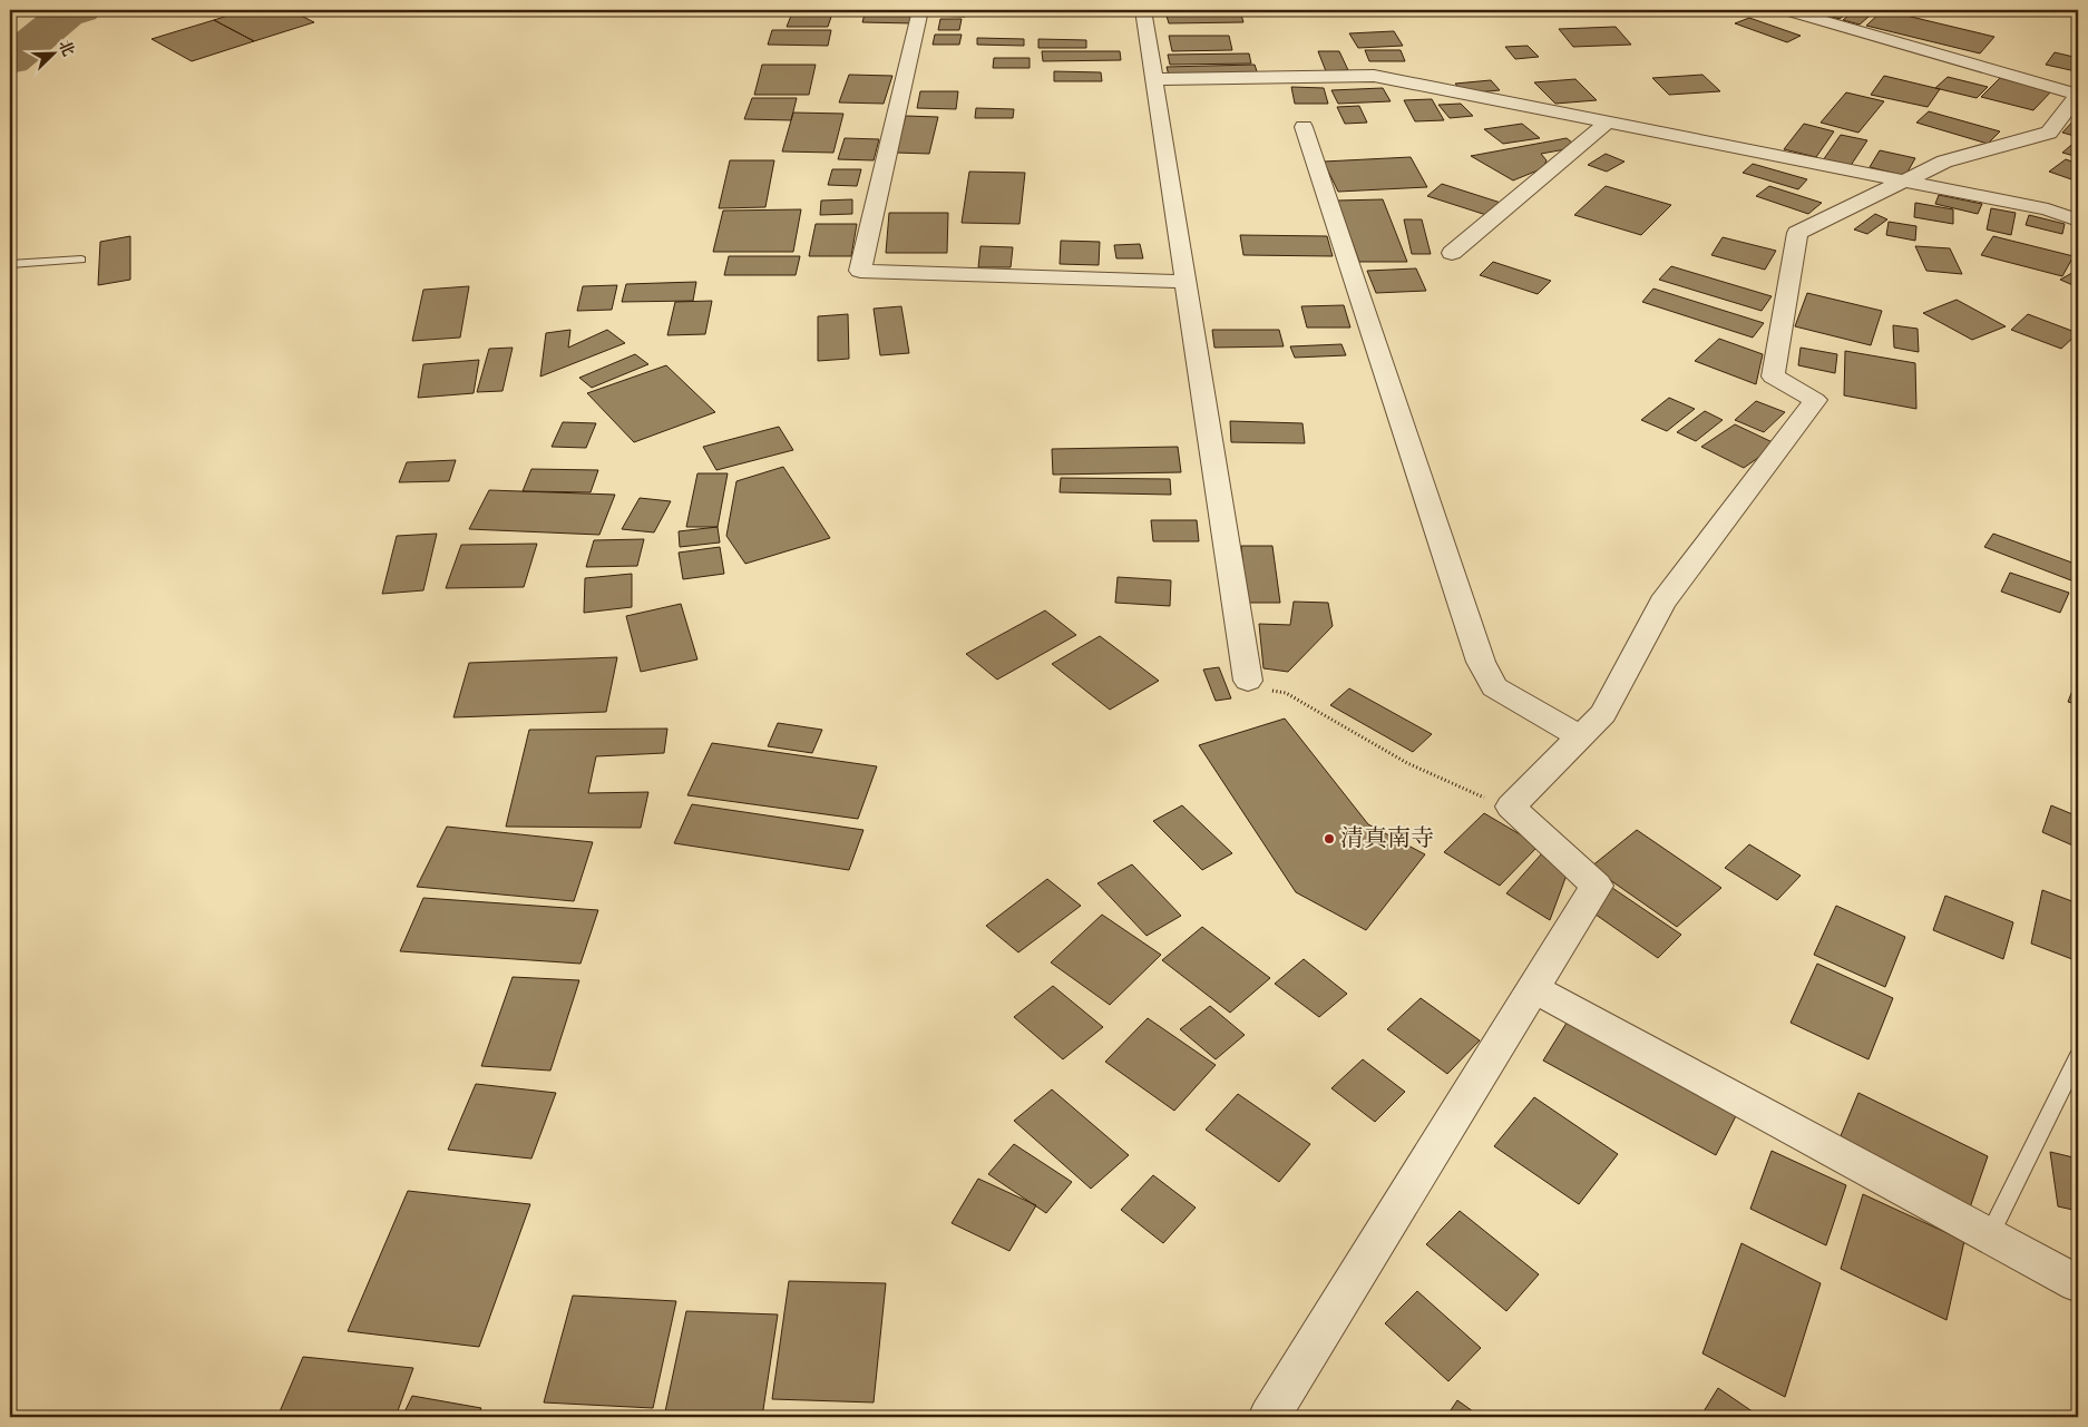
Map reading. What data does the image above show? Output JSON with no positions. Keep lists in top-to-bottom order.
{
  "places": ["清真南寺"],
  "north": "top right"
}
